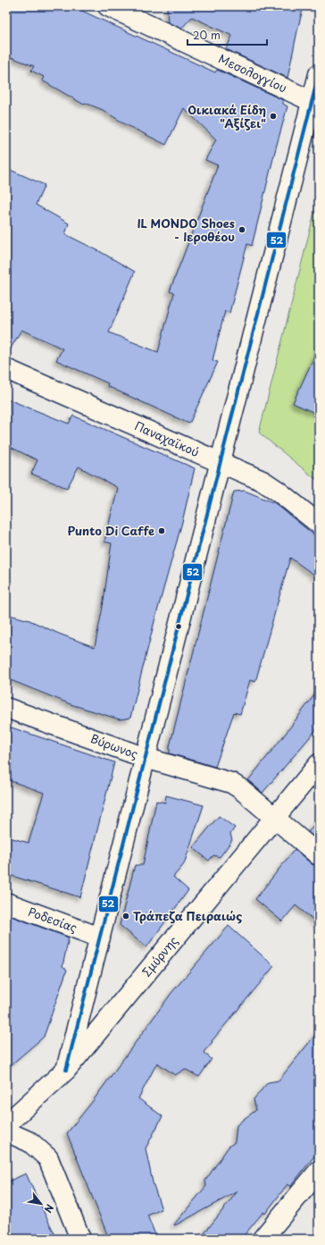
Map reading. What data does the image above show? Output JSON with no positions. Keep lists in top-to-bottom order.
{
  "streets": {
    "street": [
      "Μεσολογγίου",
      "Παναχαϊκού",
      "Βύρωνος",
      "Ροδεσίας",
      "Σμύρνης"
    ]
  },
  "crossings": [
    ["Βύρωνος", "Σμύρνης"]
  ],
  "places": [
    "Οικιακά Είδη \"Αξίζει\"",
    "IL MONDO Shoes - Ιεροθέου",
    "Punto Di Caffe",
    "Τράπεζα Πειραιώς"
  ],
  "lines": ["transit line 52"],
  "scale_bar": "20 m",
  "north": "bottom right"
}
